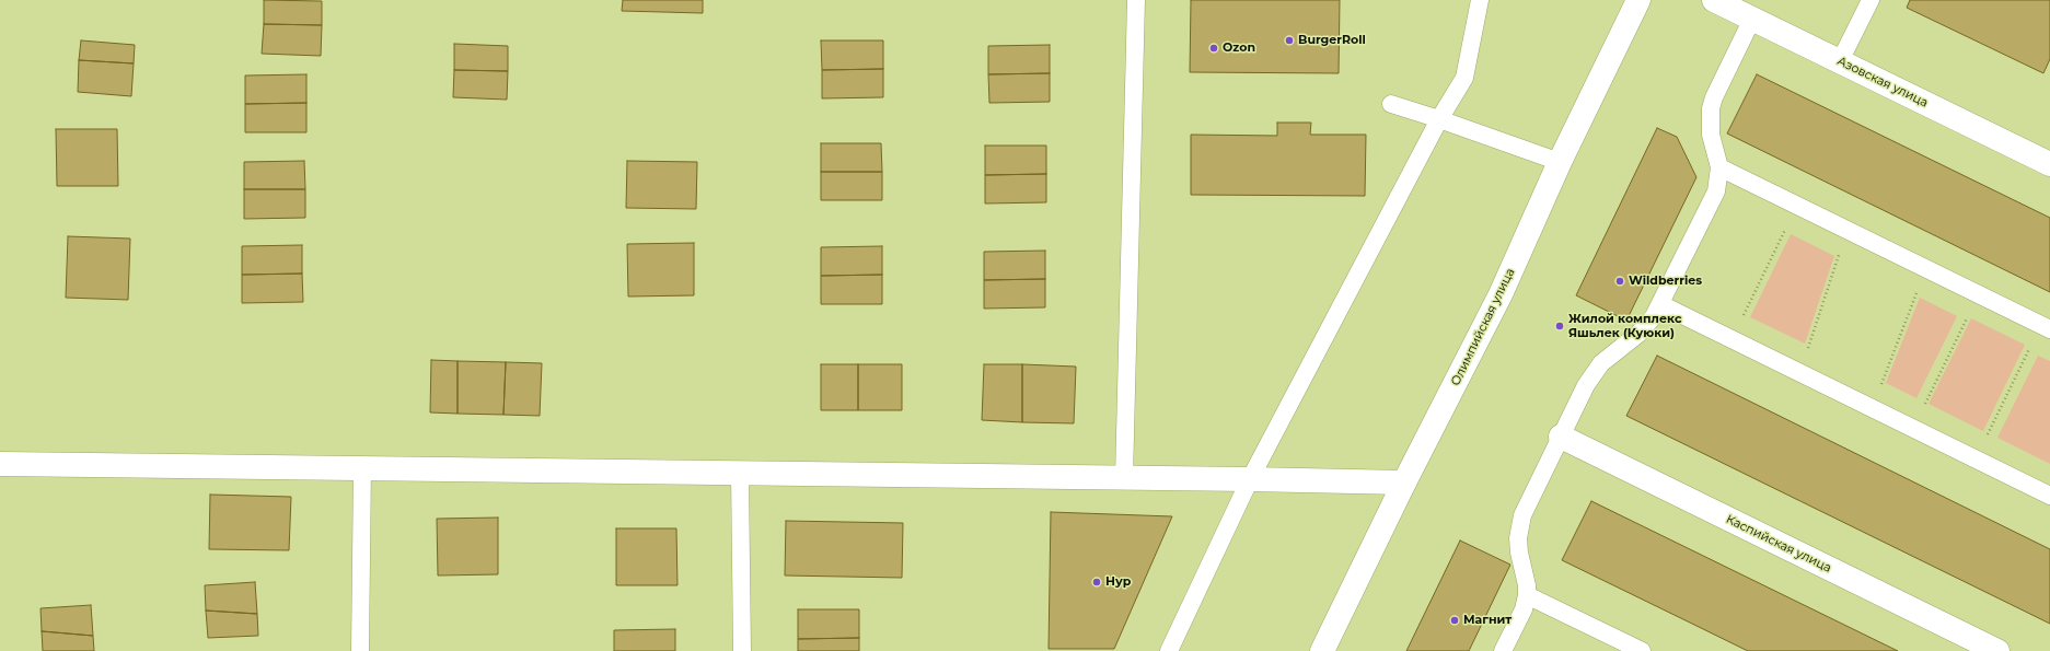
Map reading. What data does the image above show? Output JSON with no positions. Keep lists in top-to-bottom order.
{
  "streets": {
    "street": ["Азовская улица", "Олимпийская улица", "Каспийская улица"]
  },
  "places": [
    "BurgerRoll",
    "Ozon",
    "Wildberries",
    "Жилой комплекс Яшьлек (Куюки)",
    "Нур",
    "Магнит"
  ]
}
